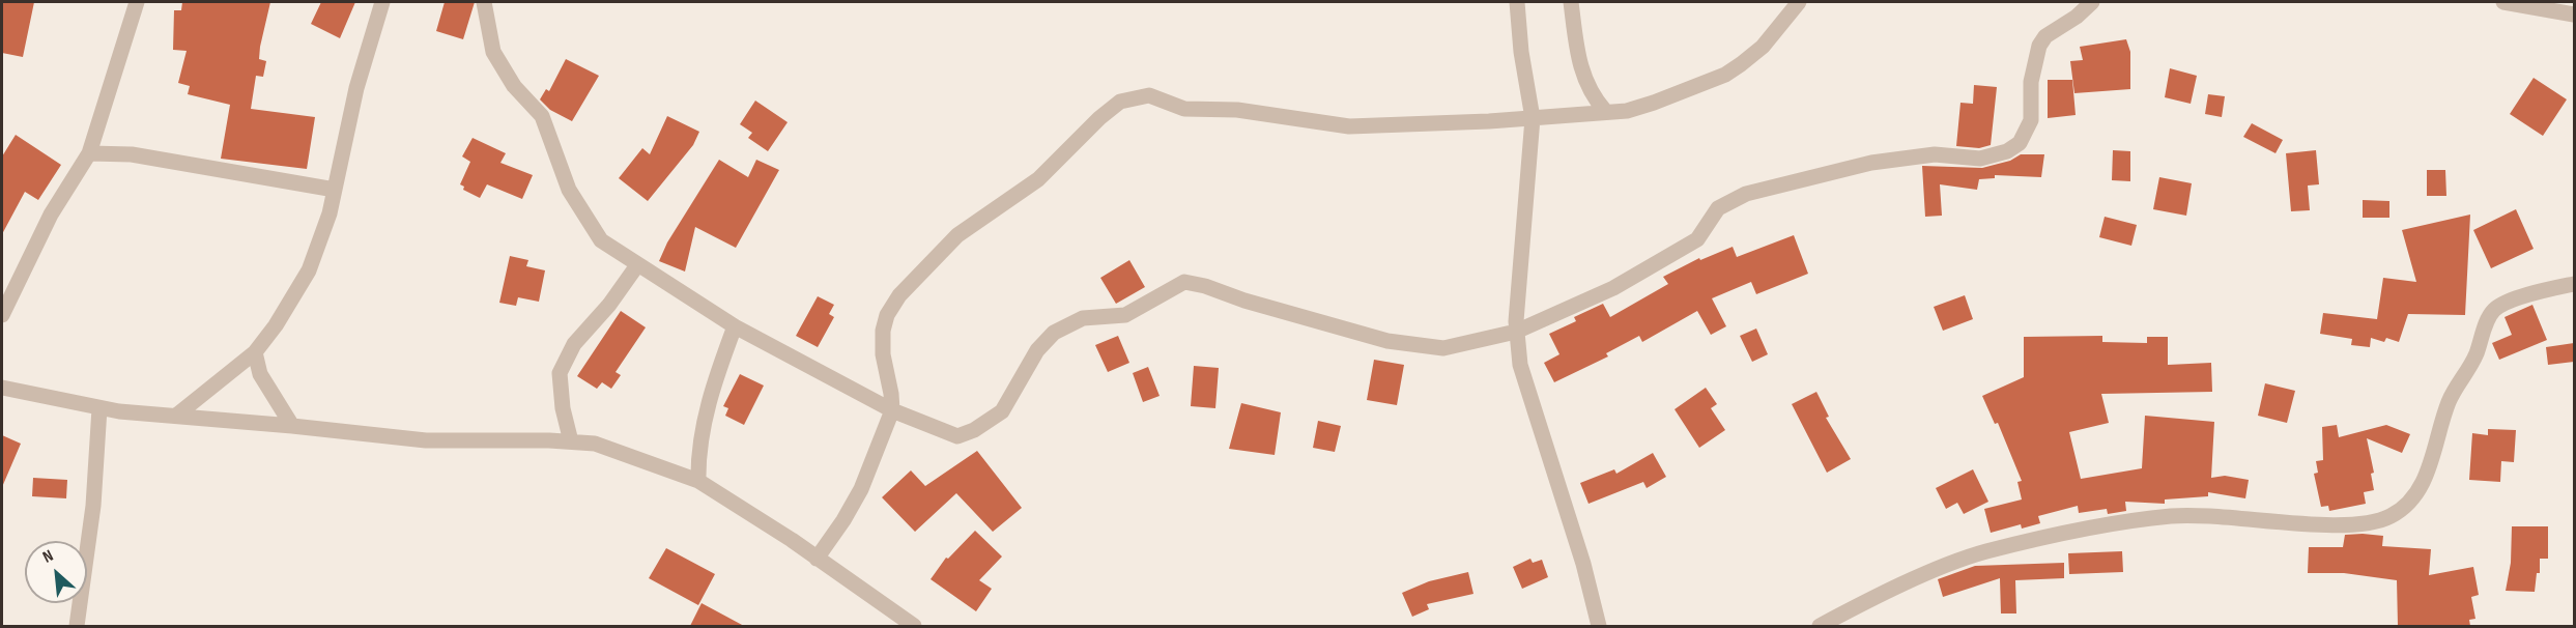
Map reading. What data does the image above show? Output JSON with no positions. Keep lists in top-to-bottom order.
{
  "north": "top left"
}
